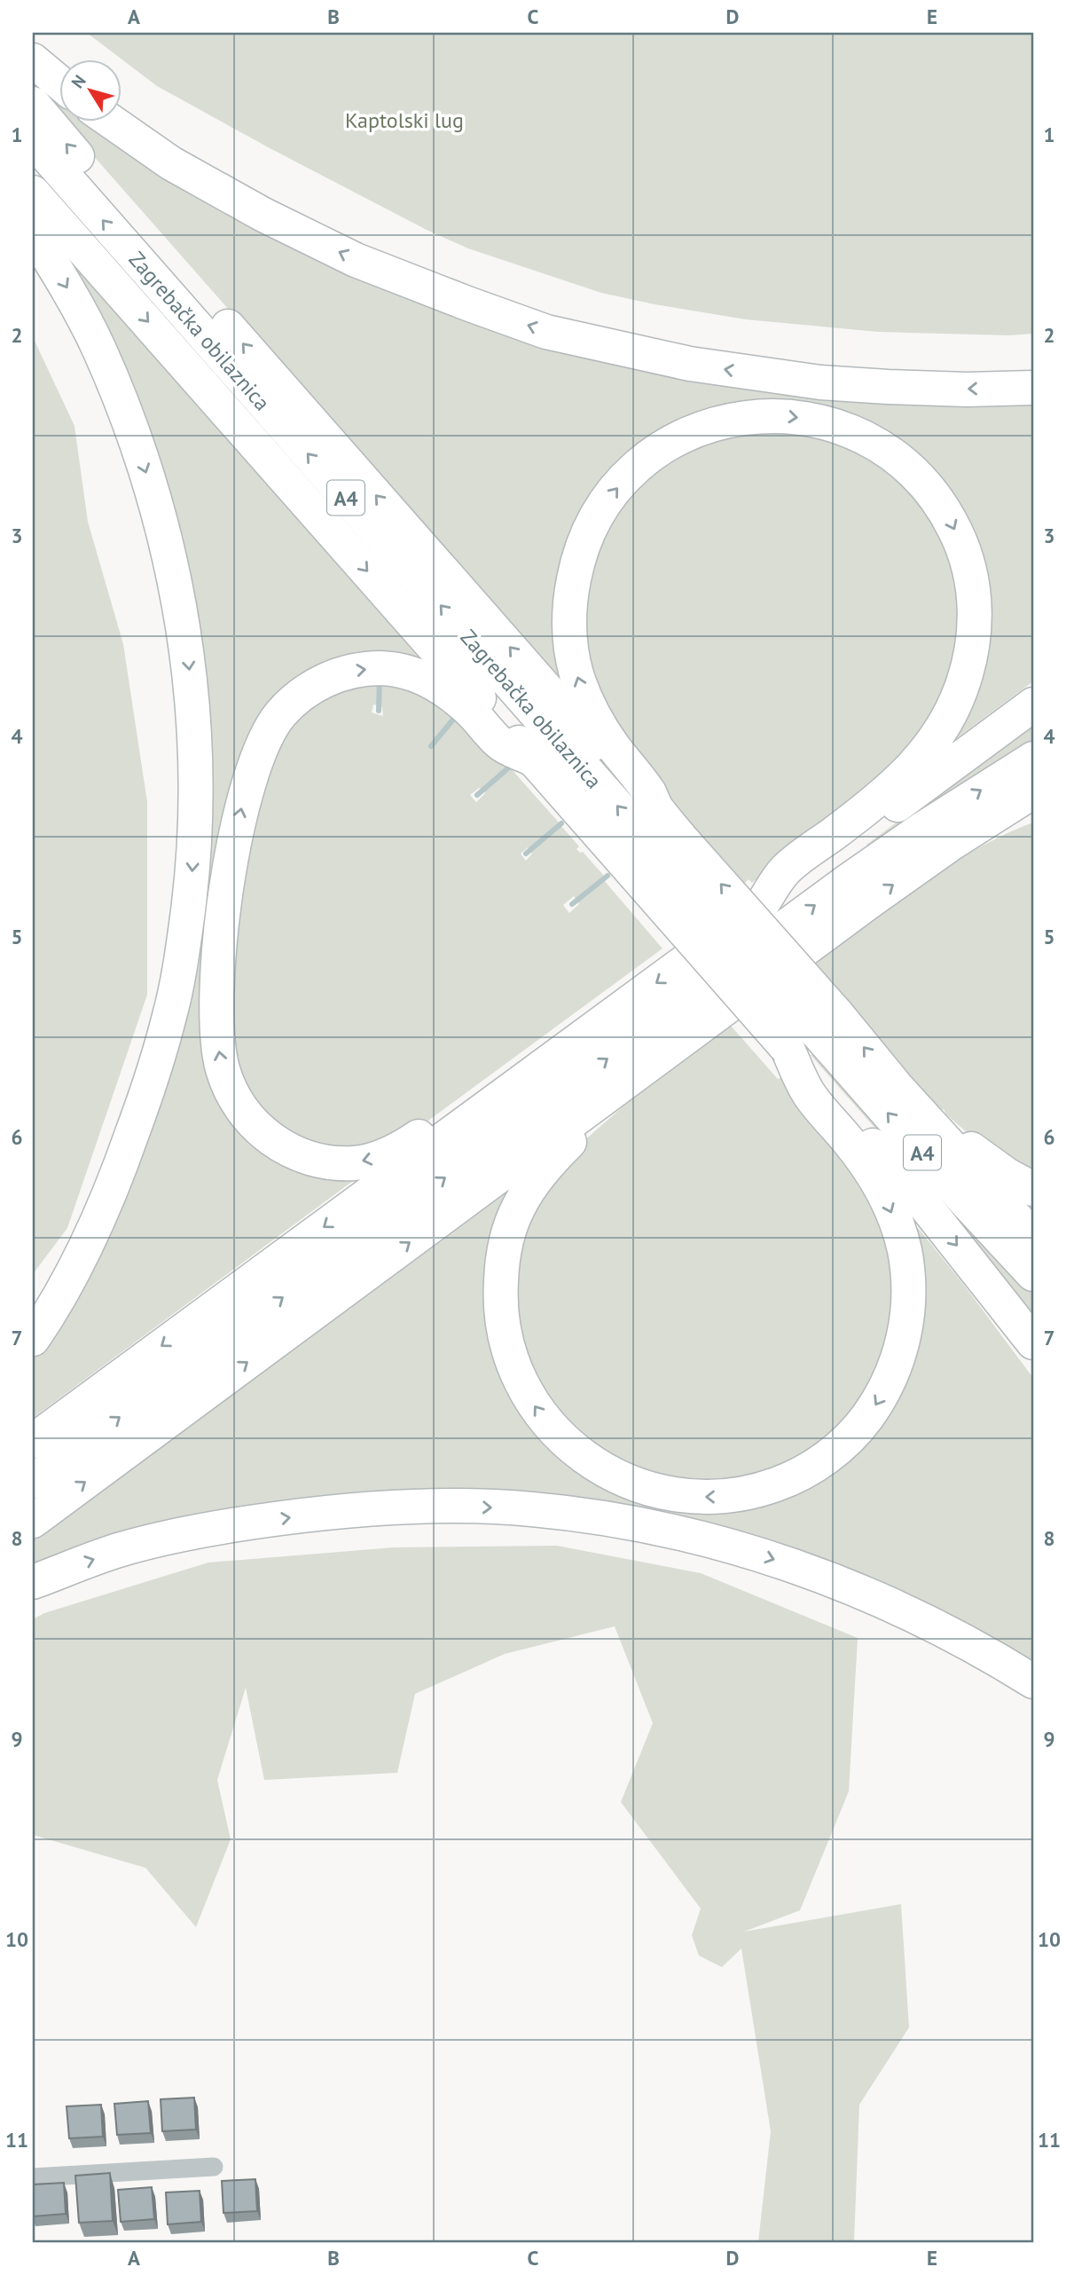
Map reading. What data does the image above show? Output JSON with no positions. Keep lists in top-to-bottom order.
{
  "streets": {
    "highway": ["Zagrebačka obilaznica", "A4"]
  },
  "parks": ["Kaptolski lug"],
  "north": "top left",
  "grid": {
    "columns": [
      "A",
      "B",
      "C",
      "D",
      "E"
    ],
    "rows": [
      "1",
      "2",
      "3",
      "4",
      "5",
      "6",
      "7",
      "8",
      "9",
      "10",
      "11"
    ]
  }
}
